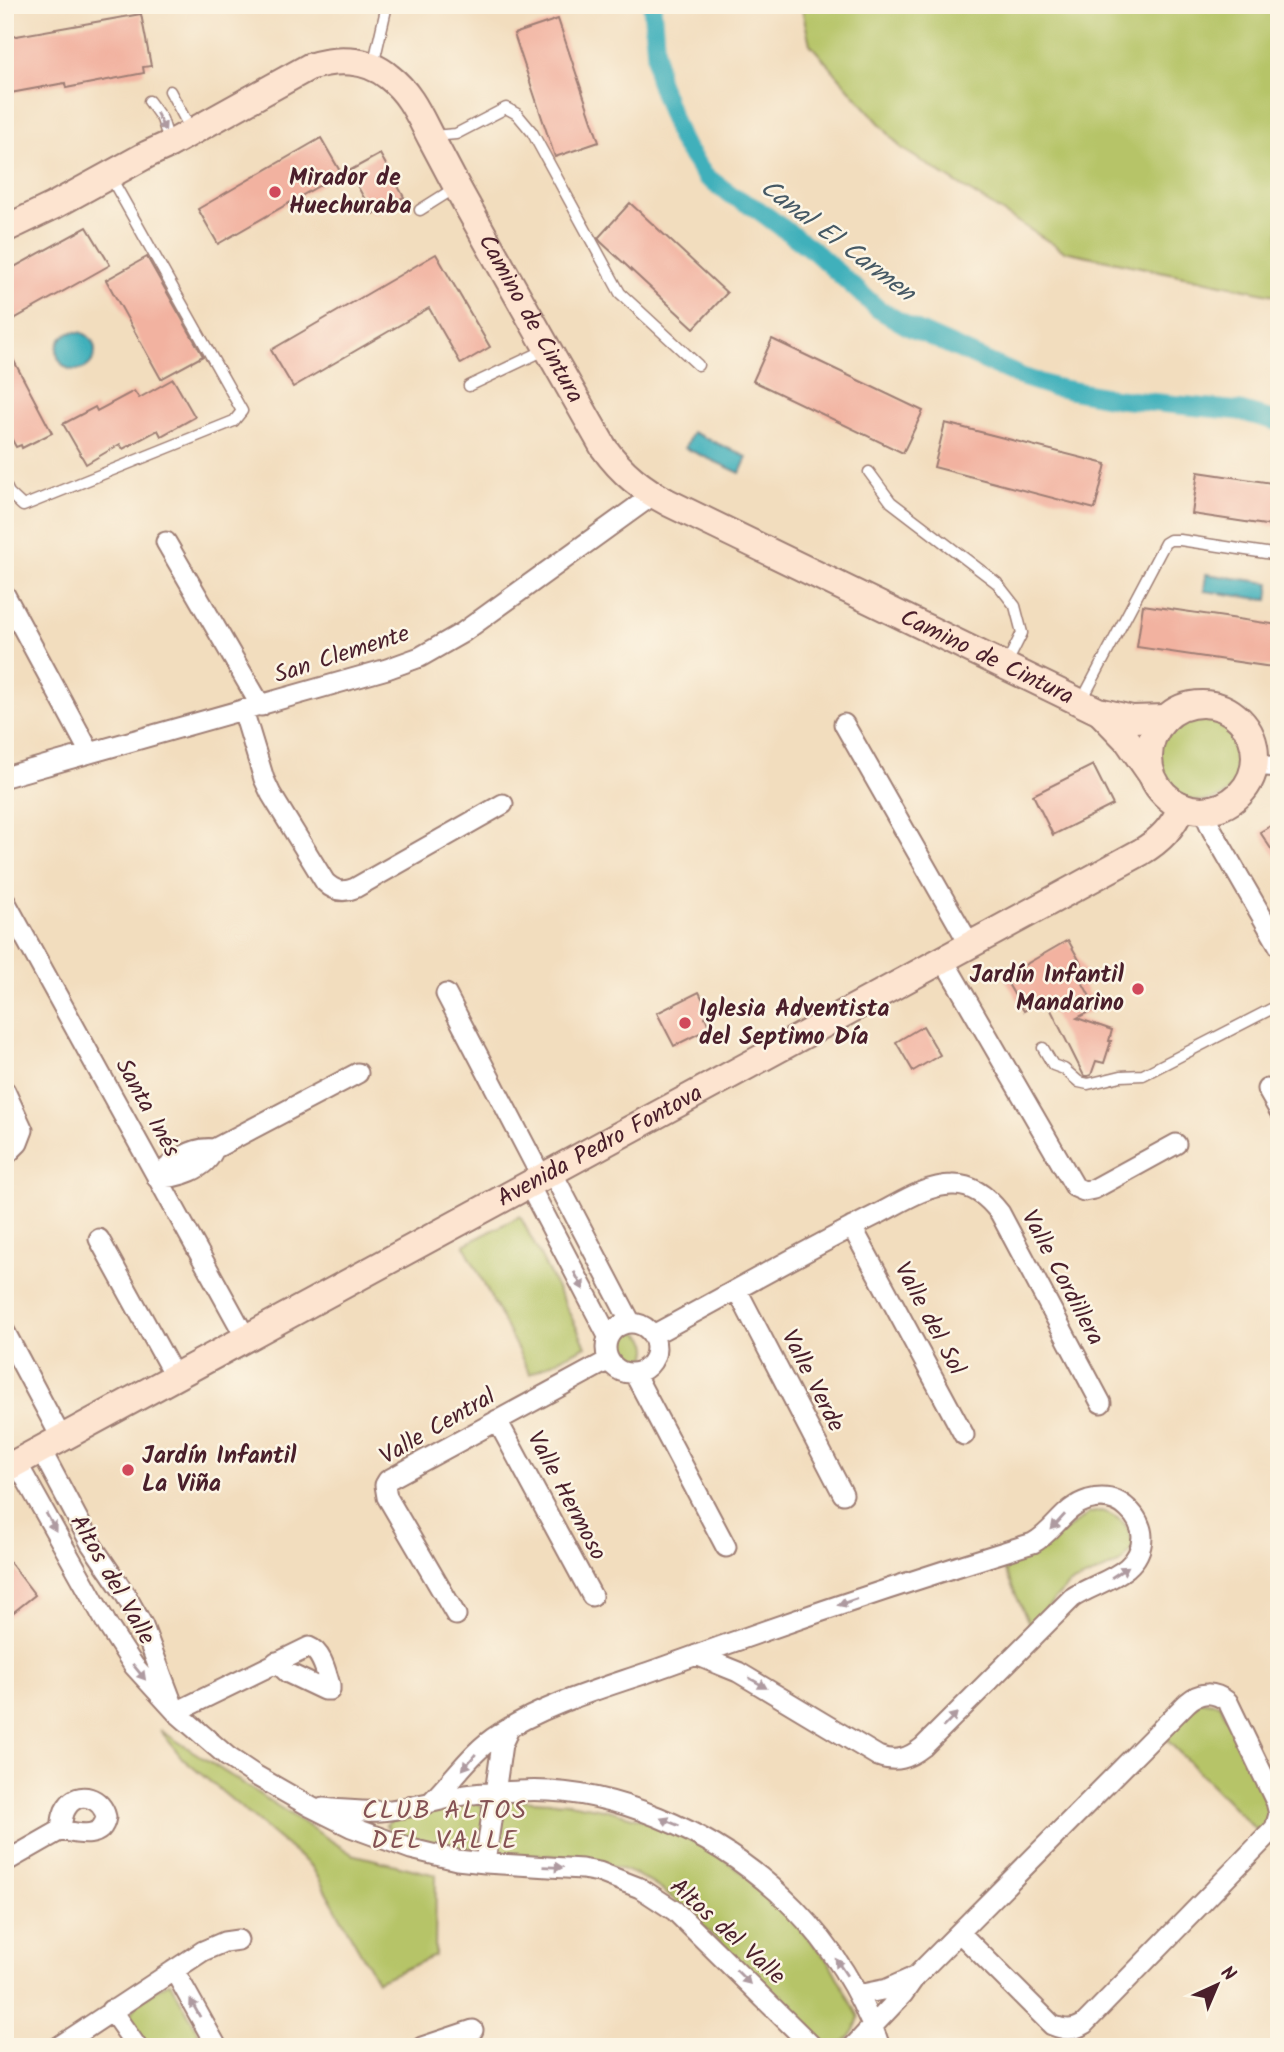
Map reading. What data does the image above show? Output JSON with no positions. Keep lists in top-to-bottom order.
{
  "streets": {
    "street": [
      "Camino de Cintura",
      "San Clemente",
      "Santa Inés",
      "Avenida Pedro Fontova",
      "Valle Cordillera",
      "Valle del Sol",
      "Valle Verde",
      "Valle Central",
      "Valle Hermoso",
      "Altos del Valle"
    ]
  },
  "crossings": [
    ["Camino de Cintura", "San Clemente"],
    ["Camino de Cintura", "Avenida Pedro Fontova"],
    ["Santa Inés", "Avenida Pedro Fontova"],
    ["Avenida Pedro Fontova", "Altos del Valle"],
    ["Valle Cordillera", "Valle del Sol"],
    ["Valle Central", "Valle Hermoso"]
  ],
  "districts": ["CLUB ALTOS DEL VALLE"],
  "water": ["Canal El Carmen"],
  "places": [
    "Mirador de Huechuraba",
    "Jardín Infantil Mandarino",
    "Iglesia Adventista del Septimo Día",
    "Jardín Infantil La Viña"
  ],
  "north": "top right"
}
